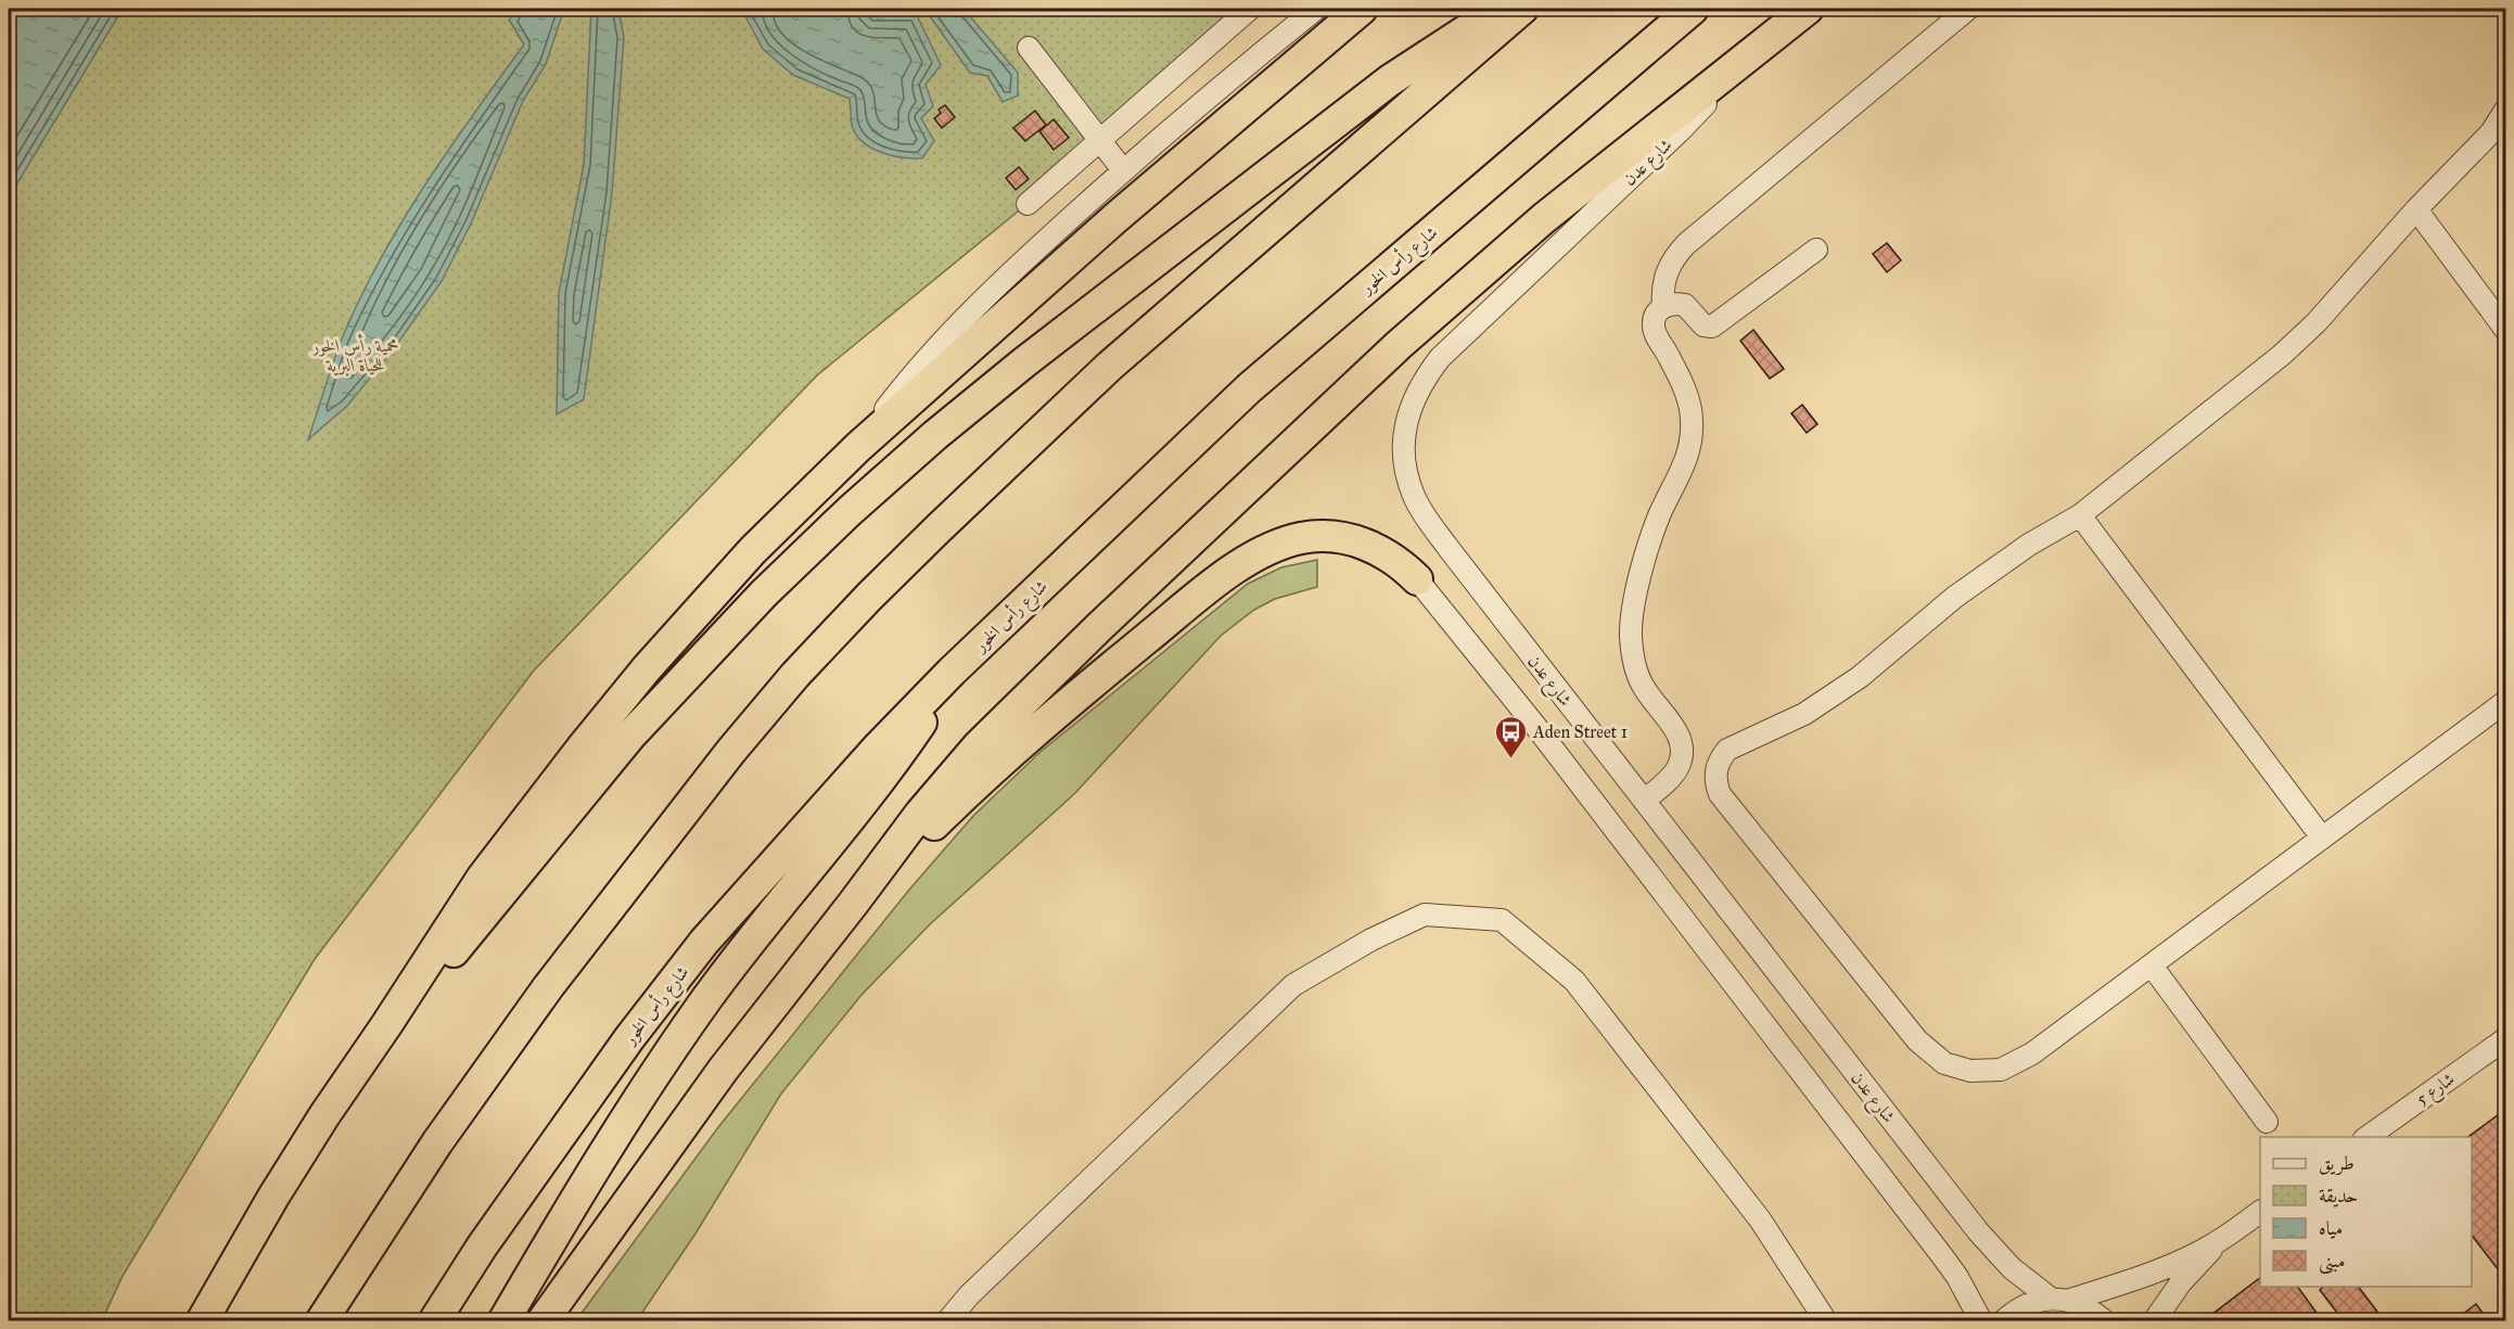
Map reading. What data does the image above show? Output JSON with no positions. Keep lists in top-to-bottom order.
{
  "streets": {
    "highway": ["شارع رأس الخور"],
    "street": ["شارع عدن", "شارع 5"]
  },
  "parks": ["محمية رأس الخور للحياة البرية"],
  "places": {
    "bus stop": ["Aden Street 1"]
  },
  "legend": [
    "طريق",
    "حديقة",
    "مياه",
    "مبنى"
  ]
}
